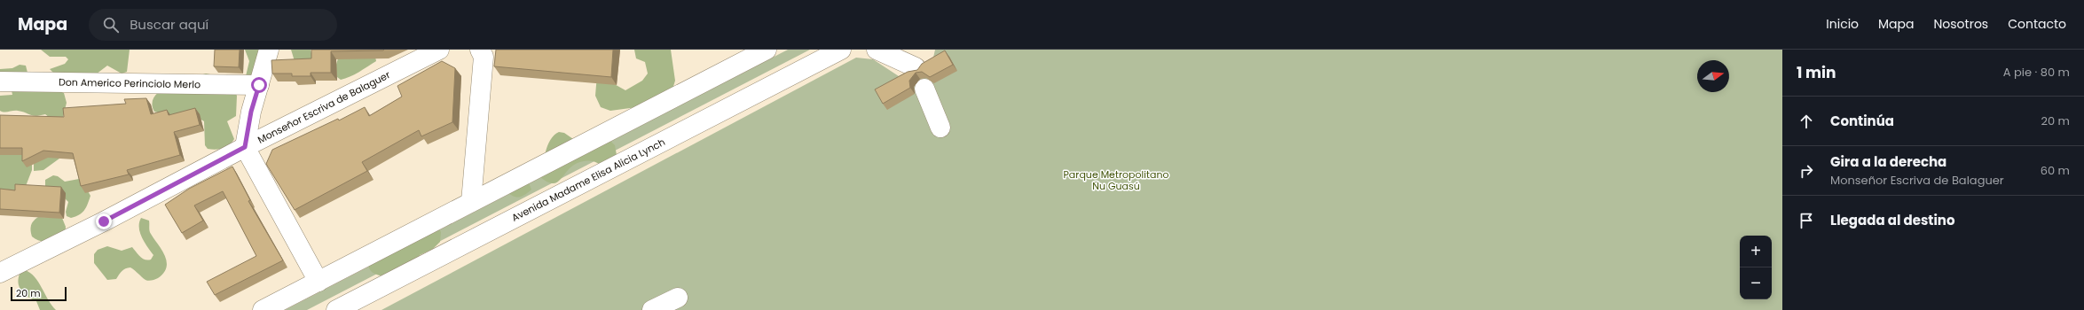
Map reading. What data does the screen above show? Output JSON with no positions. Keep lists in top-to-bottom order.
{
  "streets": {
    "main road": ["Don Americo Perinciolo Merlo", "Monseñor Escriva de Balaguer", "Avenida Madame Elisa Alicia Lynch"]
  },
  "parks": ["Parque Metropolitano Ñu Guasú"],
  "scale_bar": "20 m",
  "north": "right",
  "page": {
    "header": "Mapa",
    "search": "Buscar aquí",
    "nav": [
      "Inicio",
      "Mapa",
      "Nosotros",
      "Contacto"
    ],
    "heading": ["1 min", "A pie · 80 m"],
    "list": [
      ["Continúa", "20 m"],
      ["Gira a la derecha", "Monseñor Escriva de Balaguer", "60 m"],
      "Llegada al destino"
    ],
    "map_buttons": ["+", "−"],
    "scale": "20 m"
  }
}
